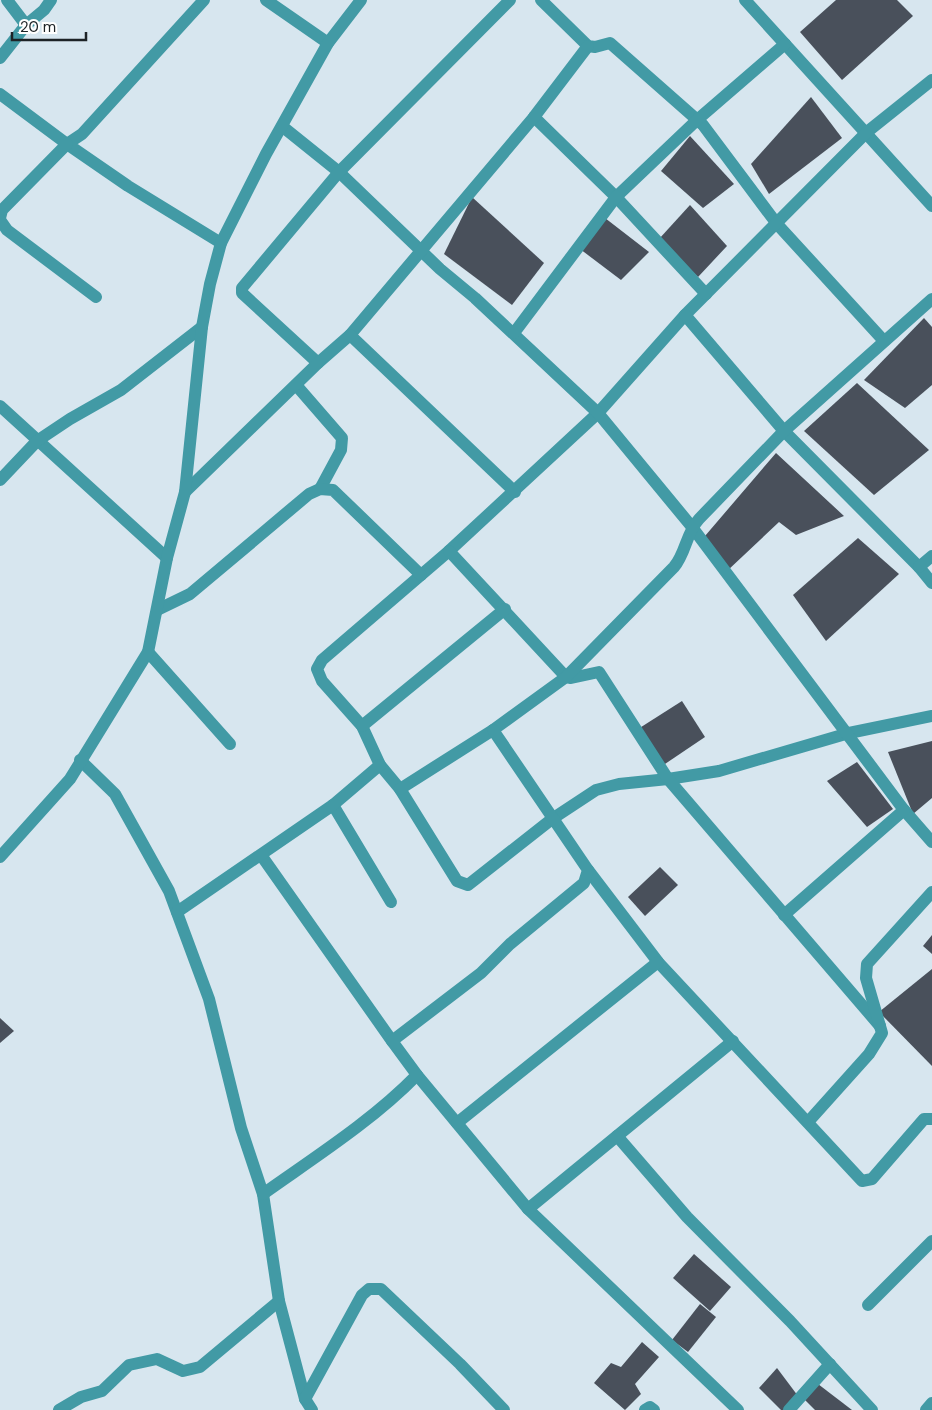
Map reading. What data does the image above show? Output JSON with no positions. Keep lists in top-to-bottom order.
{
  "scale_bar": "20 m"
}
